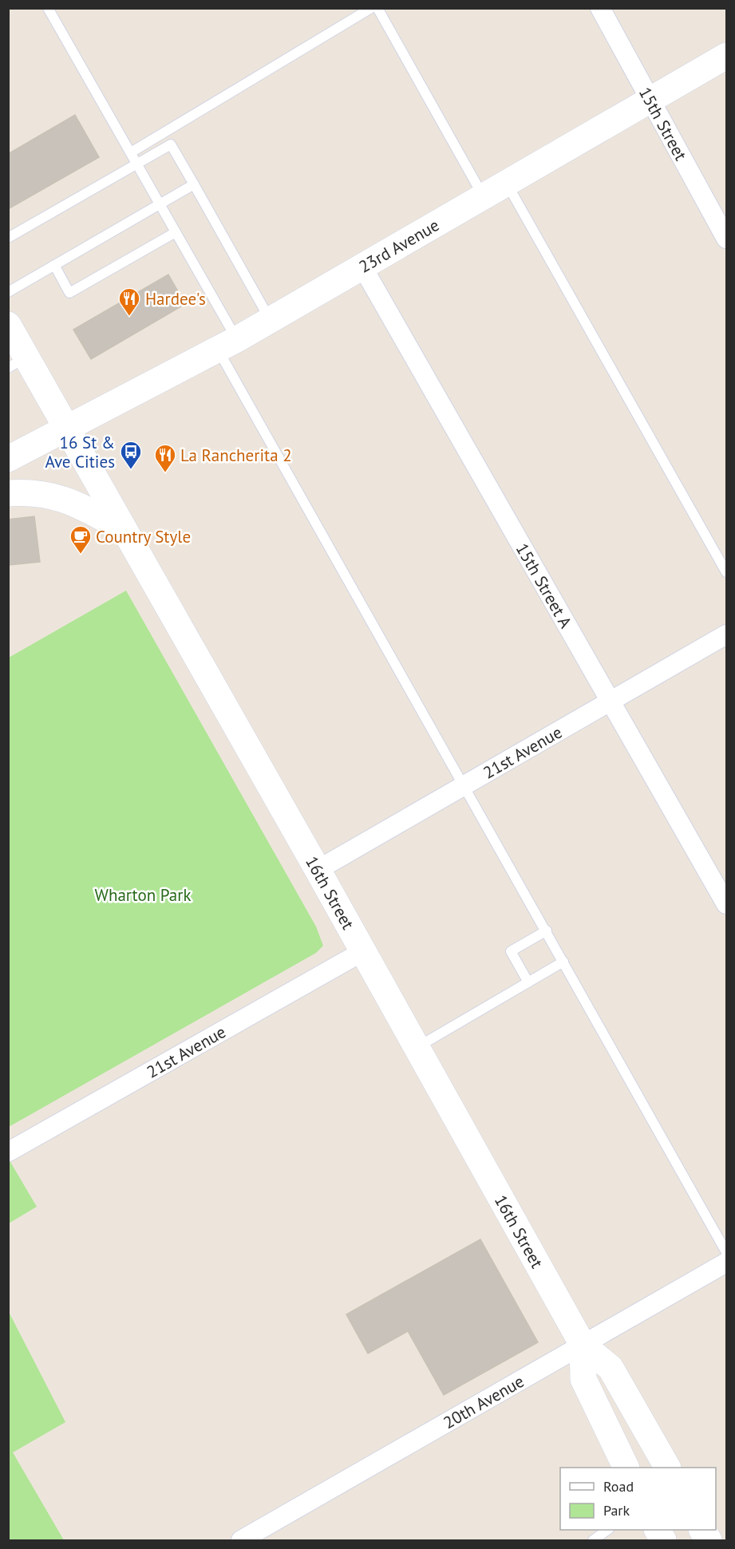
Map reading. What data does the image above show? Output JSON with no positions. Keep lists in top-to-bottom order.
{
  "streets": {
    "main road": ["23rd Avenue", "16th Street"],
    "street": [
      "15th Street",
      "15th Street A",
      "21st Avenue",
      "20th Avenue"
    ]
  },
  "crossings": [
    ["15th Street", "23rd Avenue"],
    ["23rd Avenue", "15th Street A"],
    ["23rd Avenue", "16th Street"],
    ["15th Street A", "21st Avenue"],
    ["21st Avenue", "16th Street"],
    ["16th Street", "20th Avenue"]
  ],
  "parks": ["Wharton Park"],
  "places": {
    "restaurant": ["Hardee's", "La Rancherita 2"],
    "bus stop": ["16 St & Ave Cities"],
    "cafe": ["Country Style"]
  },
  "legend": ["Road", "Park"]
}
